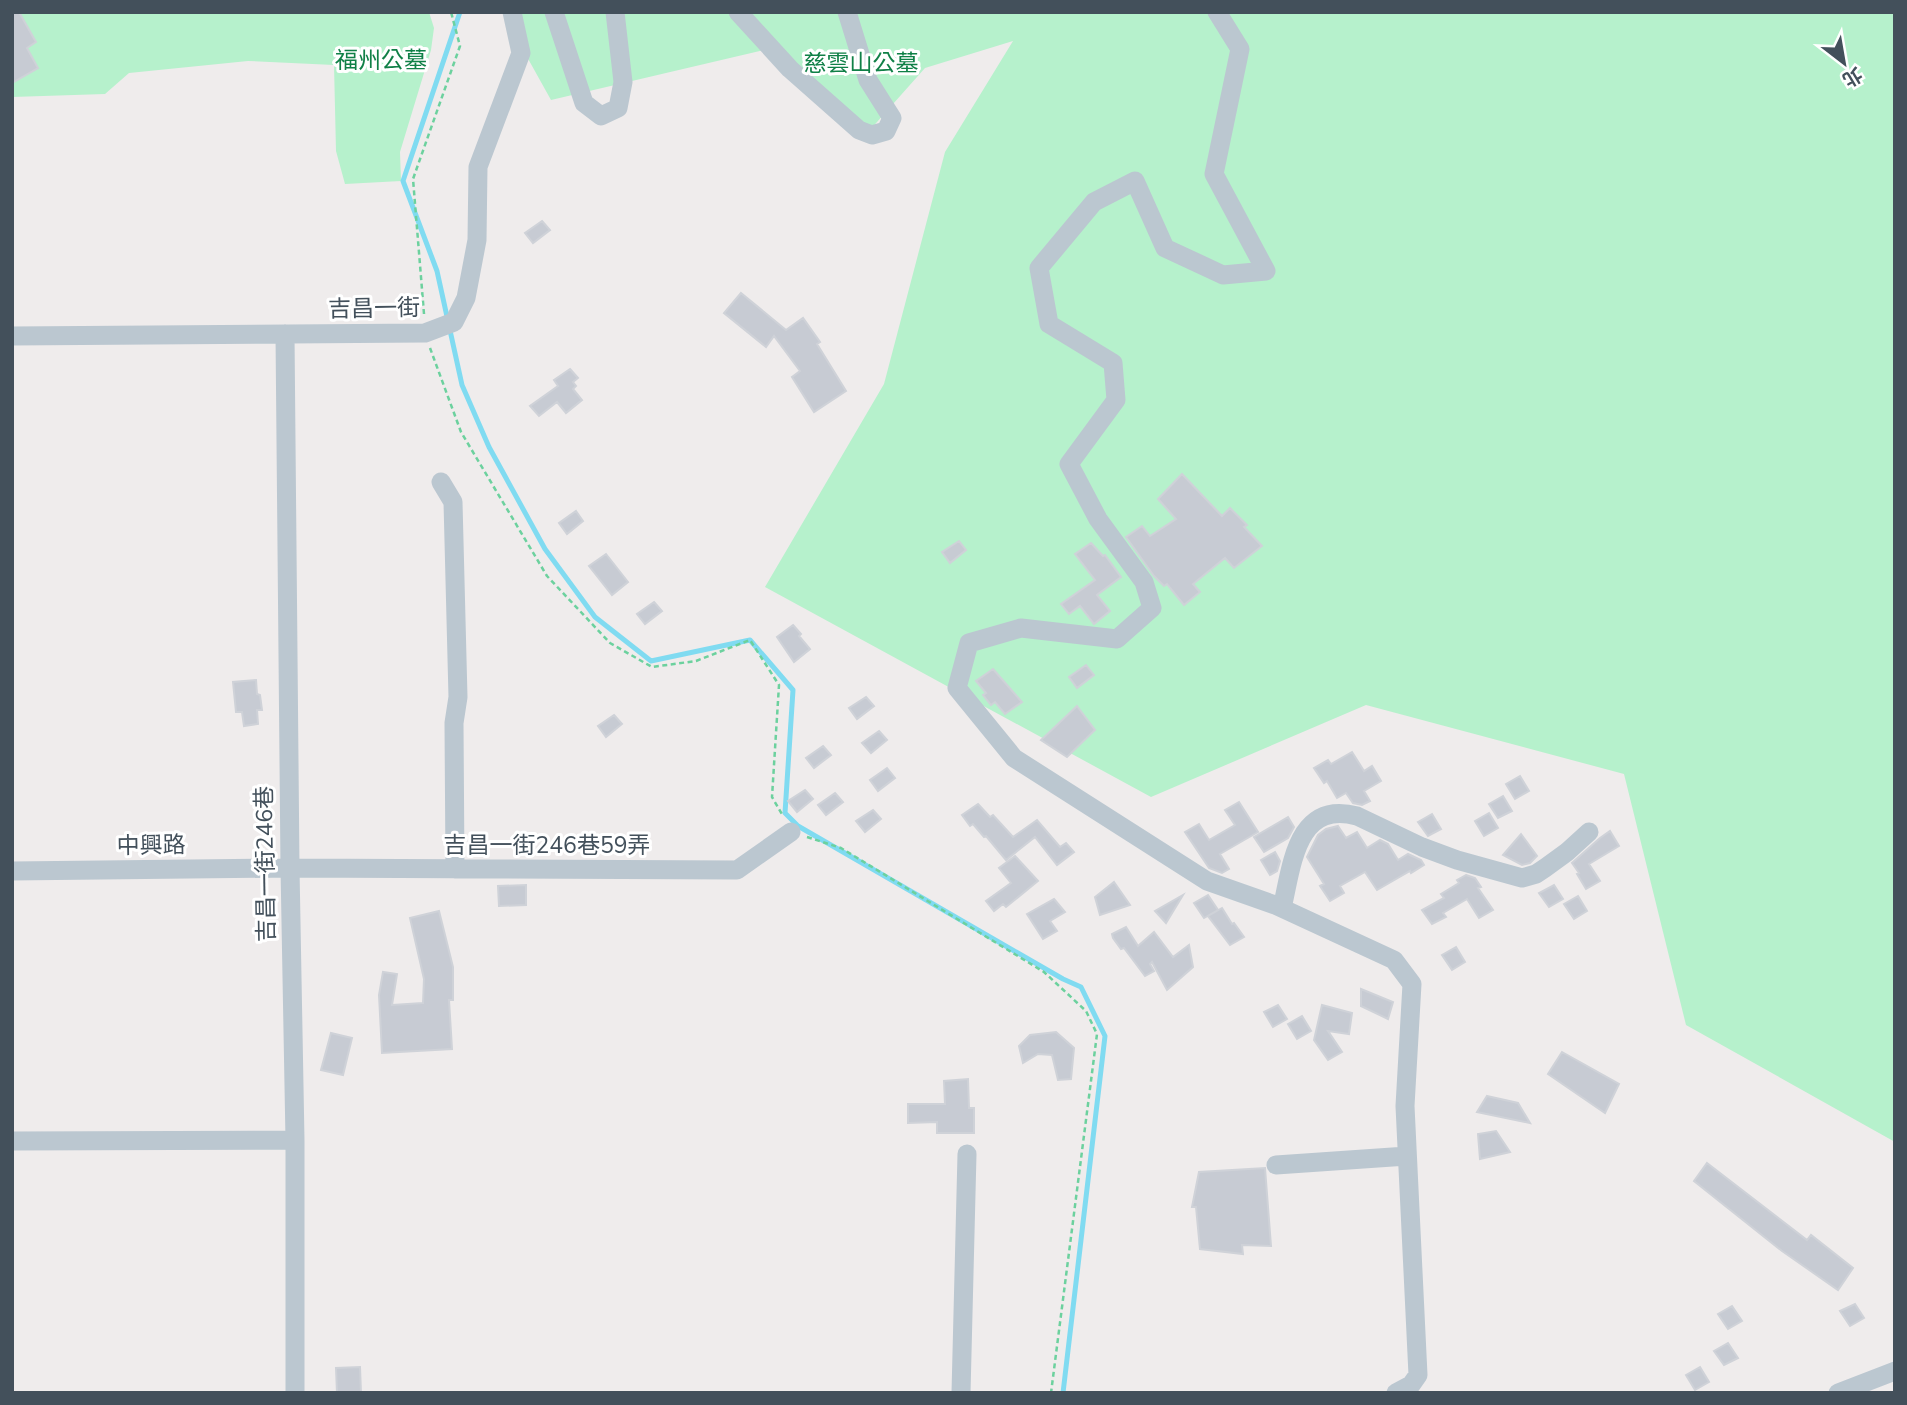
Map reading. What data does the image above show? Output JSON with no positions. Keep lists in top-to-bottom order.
{
  "streets": {
    "street": [
      "吉昌一街",
      "中興路",
      "吉昌一街246巷59弄",
      "吉昌一街246巷"
    ]
  },
  "crossings": [
    ["吉昌一街", "吉昌一街246巷"],
    ["中興路", "吉昌一街246巷59弄"],
    ["中興路", "吉昌一街246巷"],
    ["吉昌一街246巷59弄", "吉昌一街246巷"]
  ],
  "parks": ["福州公墓", "慈雲山公墓"],
  "north": "bottom right"
}
